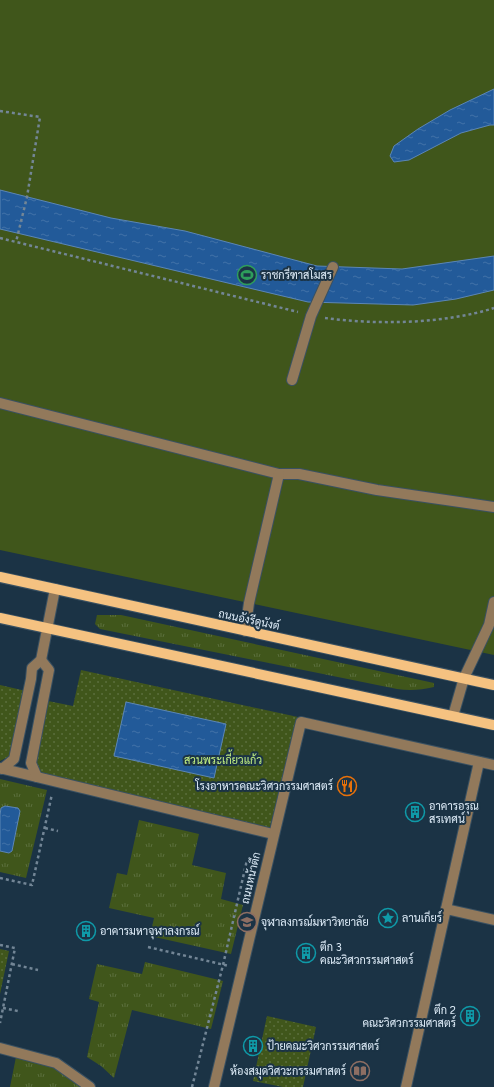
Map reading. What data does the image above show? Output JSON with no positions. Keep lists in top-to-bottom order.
{
  "streets": {
    "main road": ["ถนนอังรีดูนังต์"],
    "street": ["ถนนหน้าตึก"]
  },
  "parks": ["สวนพระเกี้ยวแก้ว"],
  "places": {
    "sports": ["ราชกรีฑาสโมสร"],
    "restaurant": ["โรงอาหารคณะวิศวกรรมศาสตร์"],
    "building": [
      "อาคารอรุณ สรเทศน์",
      "อาคารมหาจุฬาลงกรณ์",
      "ตึก 3 คณะวิศวกรรมศาสตร์",
      "ตึก 2 คณะวิศวกรรมศาสตร์",
      "ป้ายคณะวิศวกรรมศาสตร์"
    ],
    "place": ["ลานเกียร์"],
    "school or university": ["จุฬาลงกรณ์มหาวิทยาลัย"],
    "library": ["ห้องสมุดวิศวะกรรมศาสตร์"]
  }
}
